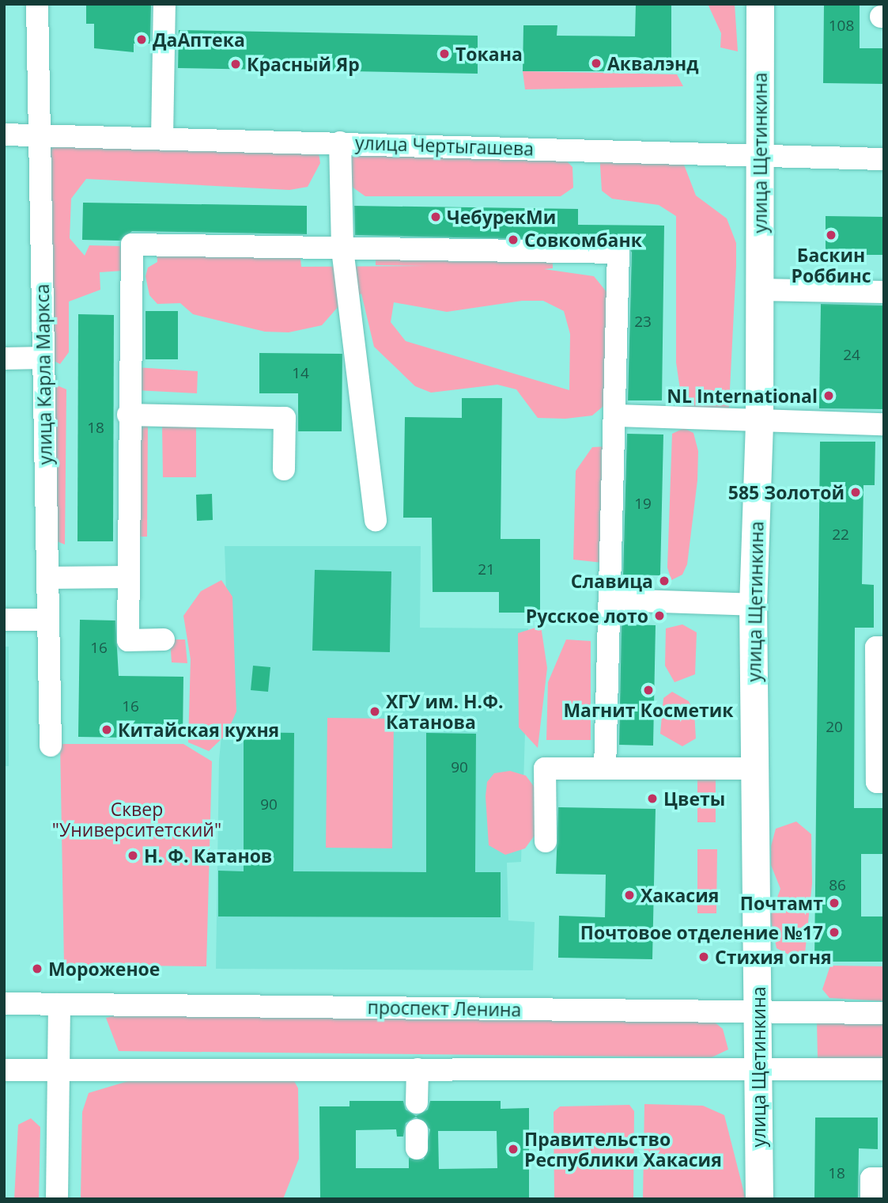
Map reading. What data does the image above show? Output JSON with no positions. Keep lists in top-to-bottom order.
{
  "streets": {
    "main road": ["улица Щетинкина"],
    "street": ["улица Чертыгашева", "улица Карла Маркса", "проспект Ленина"]
  },
  "crossings": [
    ["улица Чертыгашева", "улица Щетинкина"],
    ["улица Чертыгашева", "улица Карла Маркса"],
    ["улица Щетинкина", "проспект Ленина"]
  ],
  "parks": ["Сквер \"Университетский\""],
  "places": [
    "ДаАптека",
    "Токана",
    "Аквалэнд",
    "Красный Яр",
    "ЧебурекМи",
    "Баскин Роббинс",
    "Совкомбанк",
    "NL International",
    "585 Золотой",
    "Славица",
    "Русское лото",
    "Магнит Косметик",
    "ХГУ им. Н.Ф. Катанова",
    "Китайская кухня",
    "Цветы",
    "Н. Ф. Катанов",
    "Хакасия",
    "Почтамт",
    "Почтовое отделение №17",
    "Стихия огня",
    "Мороженое",
    "Правительство Республики Хакасия"
  ],
  "house_numbers": [
    "108",
    "23",
    "24",
    "14",
    "18",
    "19",
    "22",
    "21",
    "16",
    "16",
    "20",
    "90",
    "90",
    "86",
    "18"
  ]
}
